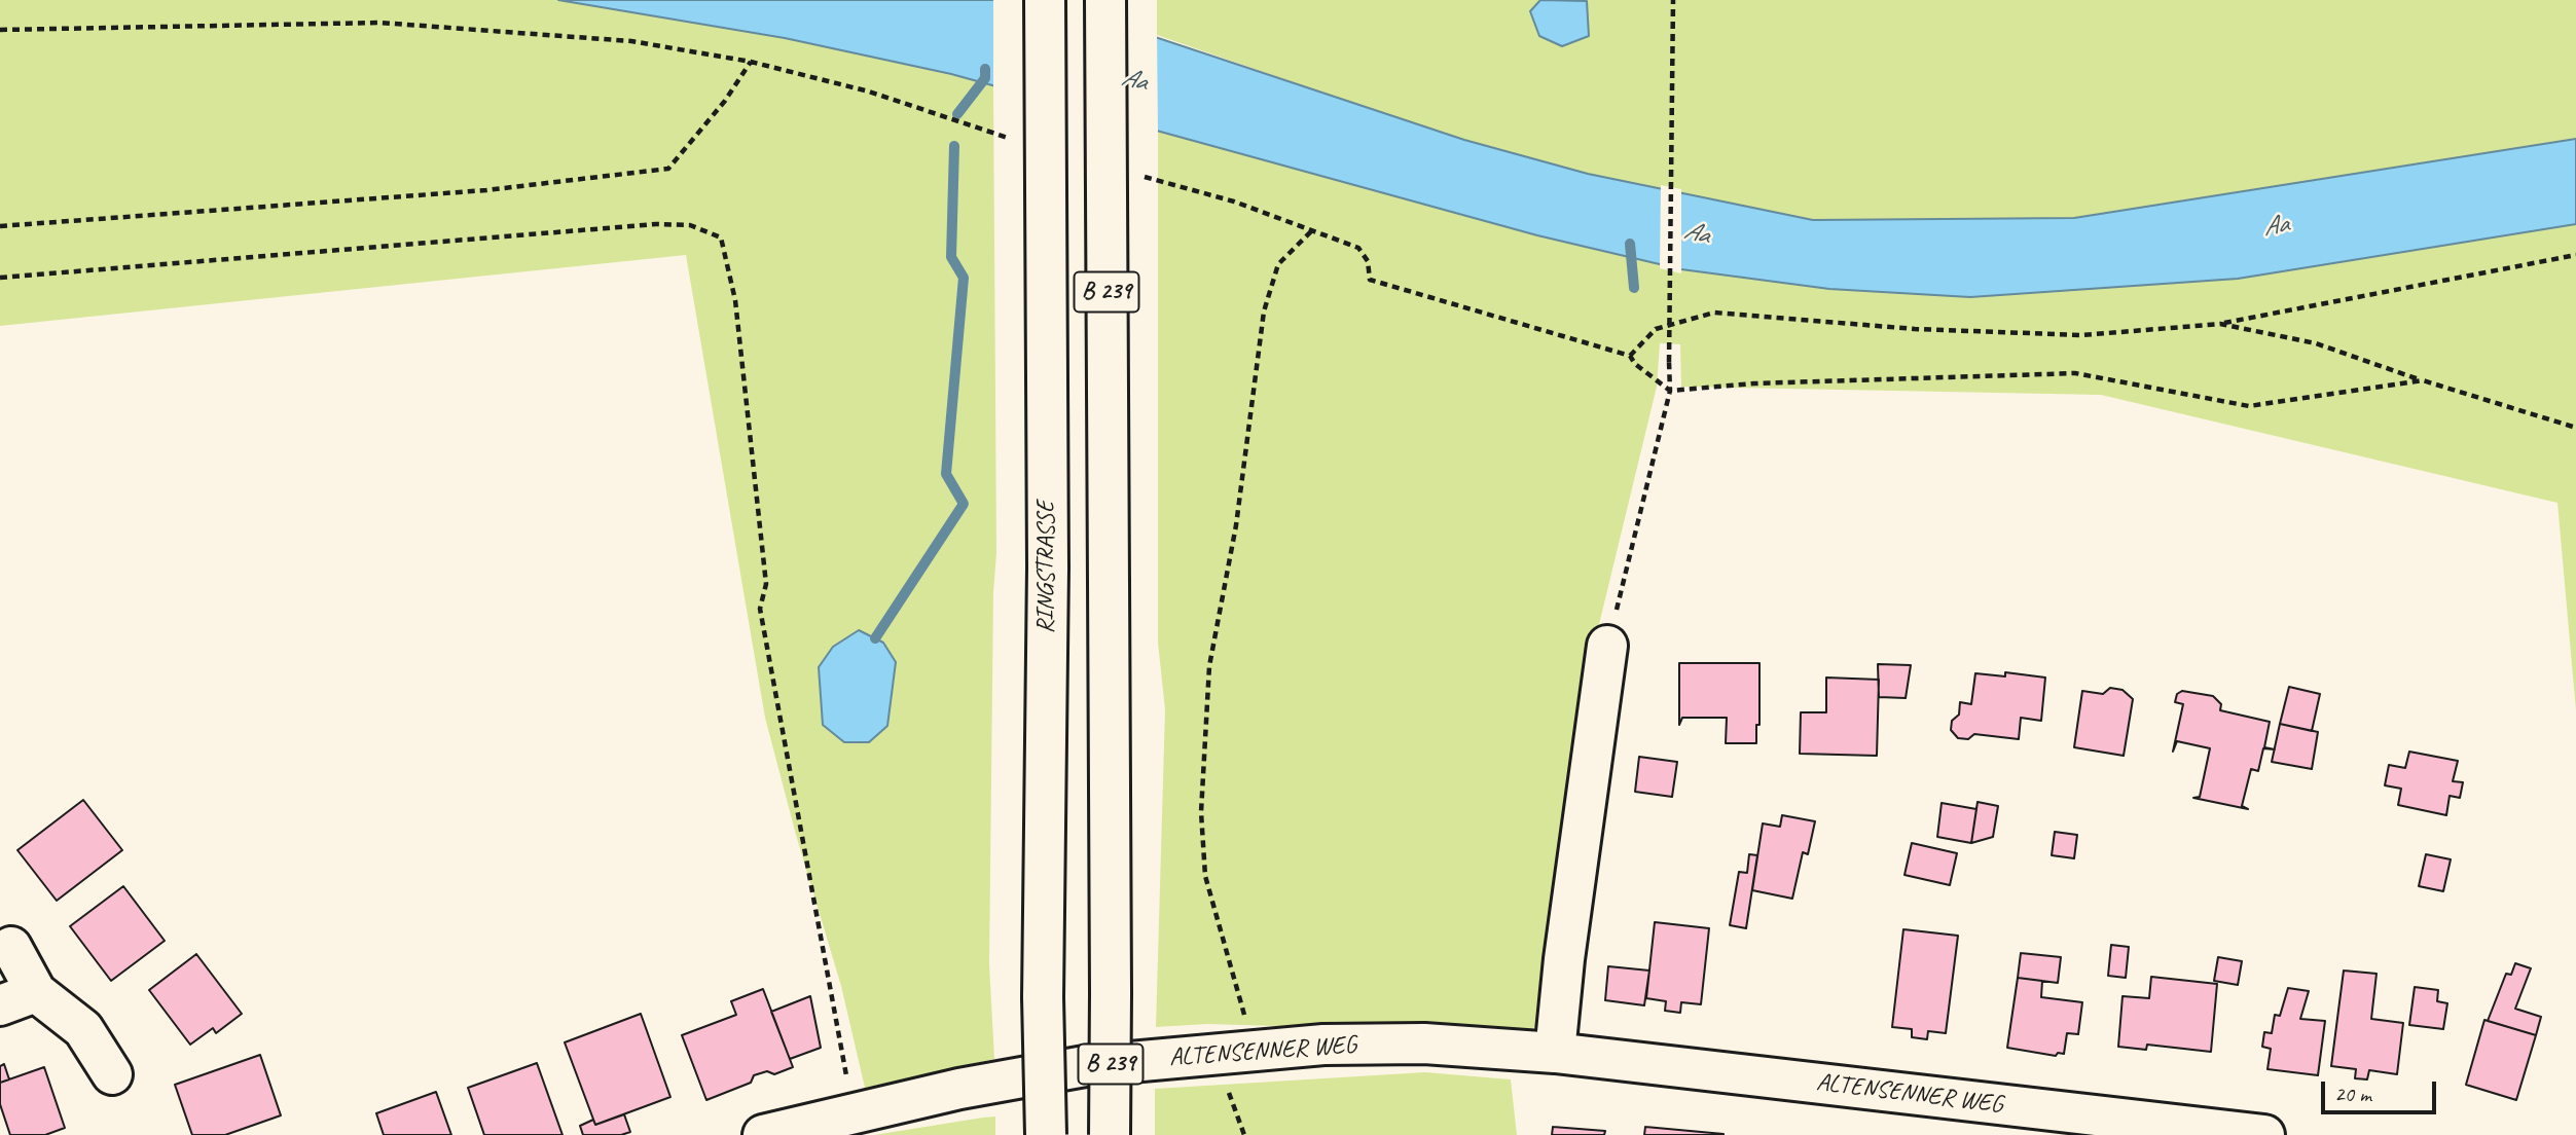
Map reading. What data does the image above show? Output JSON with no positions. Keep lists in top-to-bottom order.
{
  "streets": {
    "main road": ["B 239", "RINGSTRASSE", "ALTENSENNER WEG"]
  },
  "water": ["Aa"],
  "scale_bar": "20 m"
}
